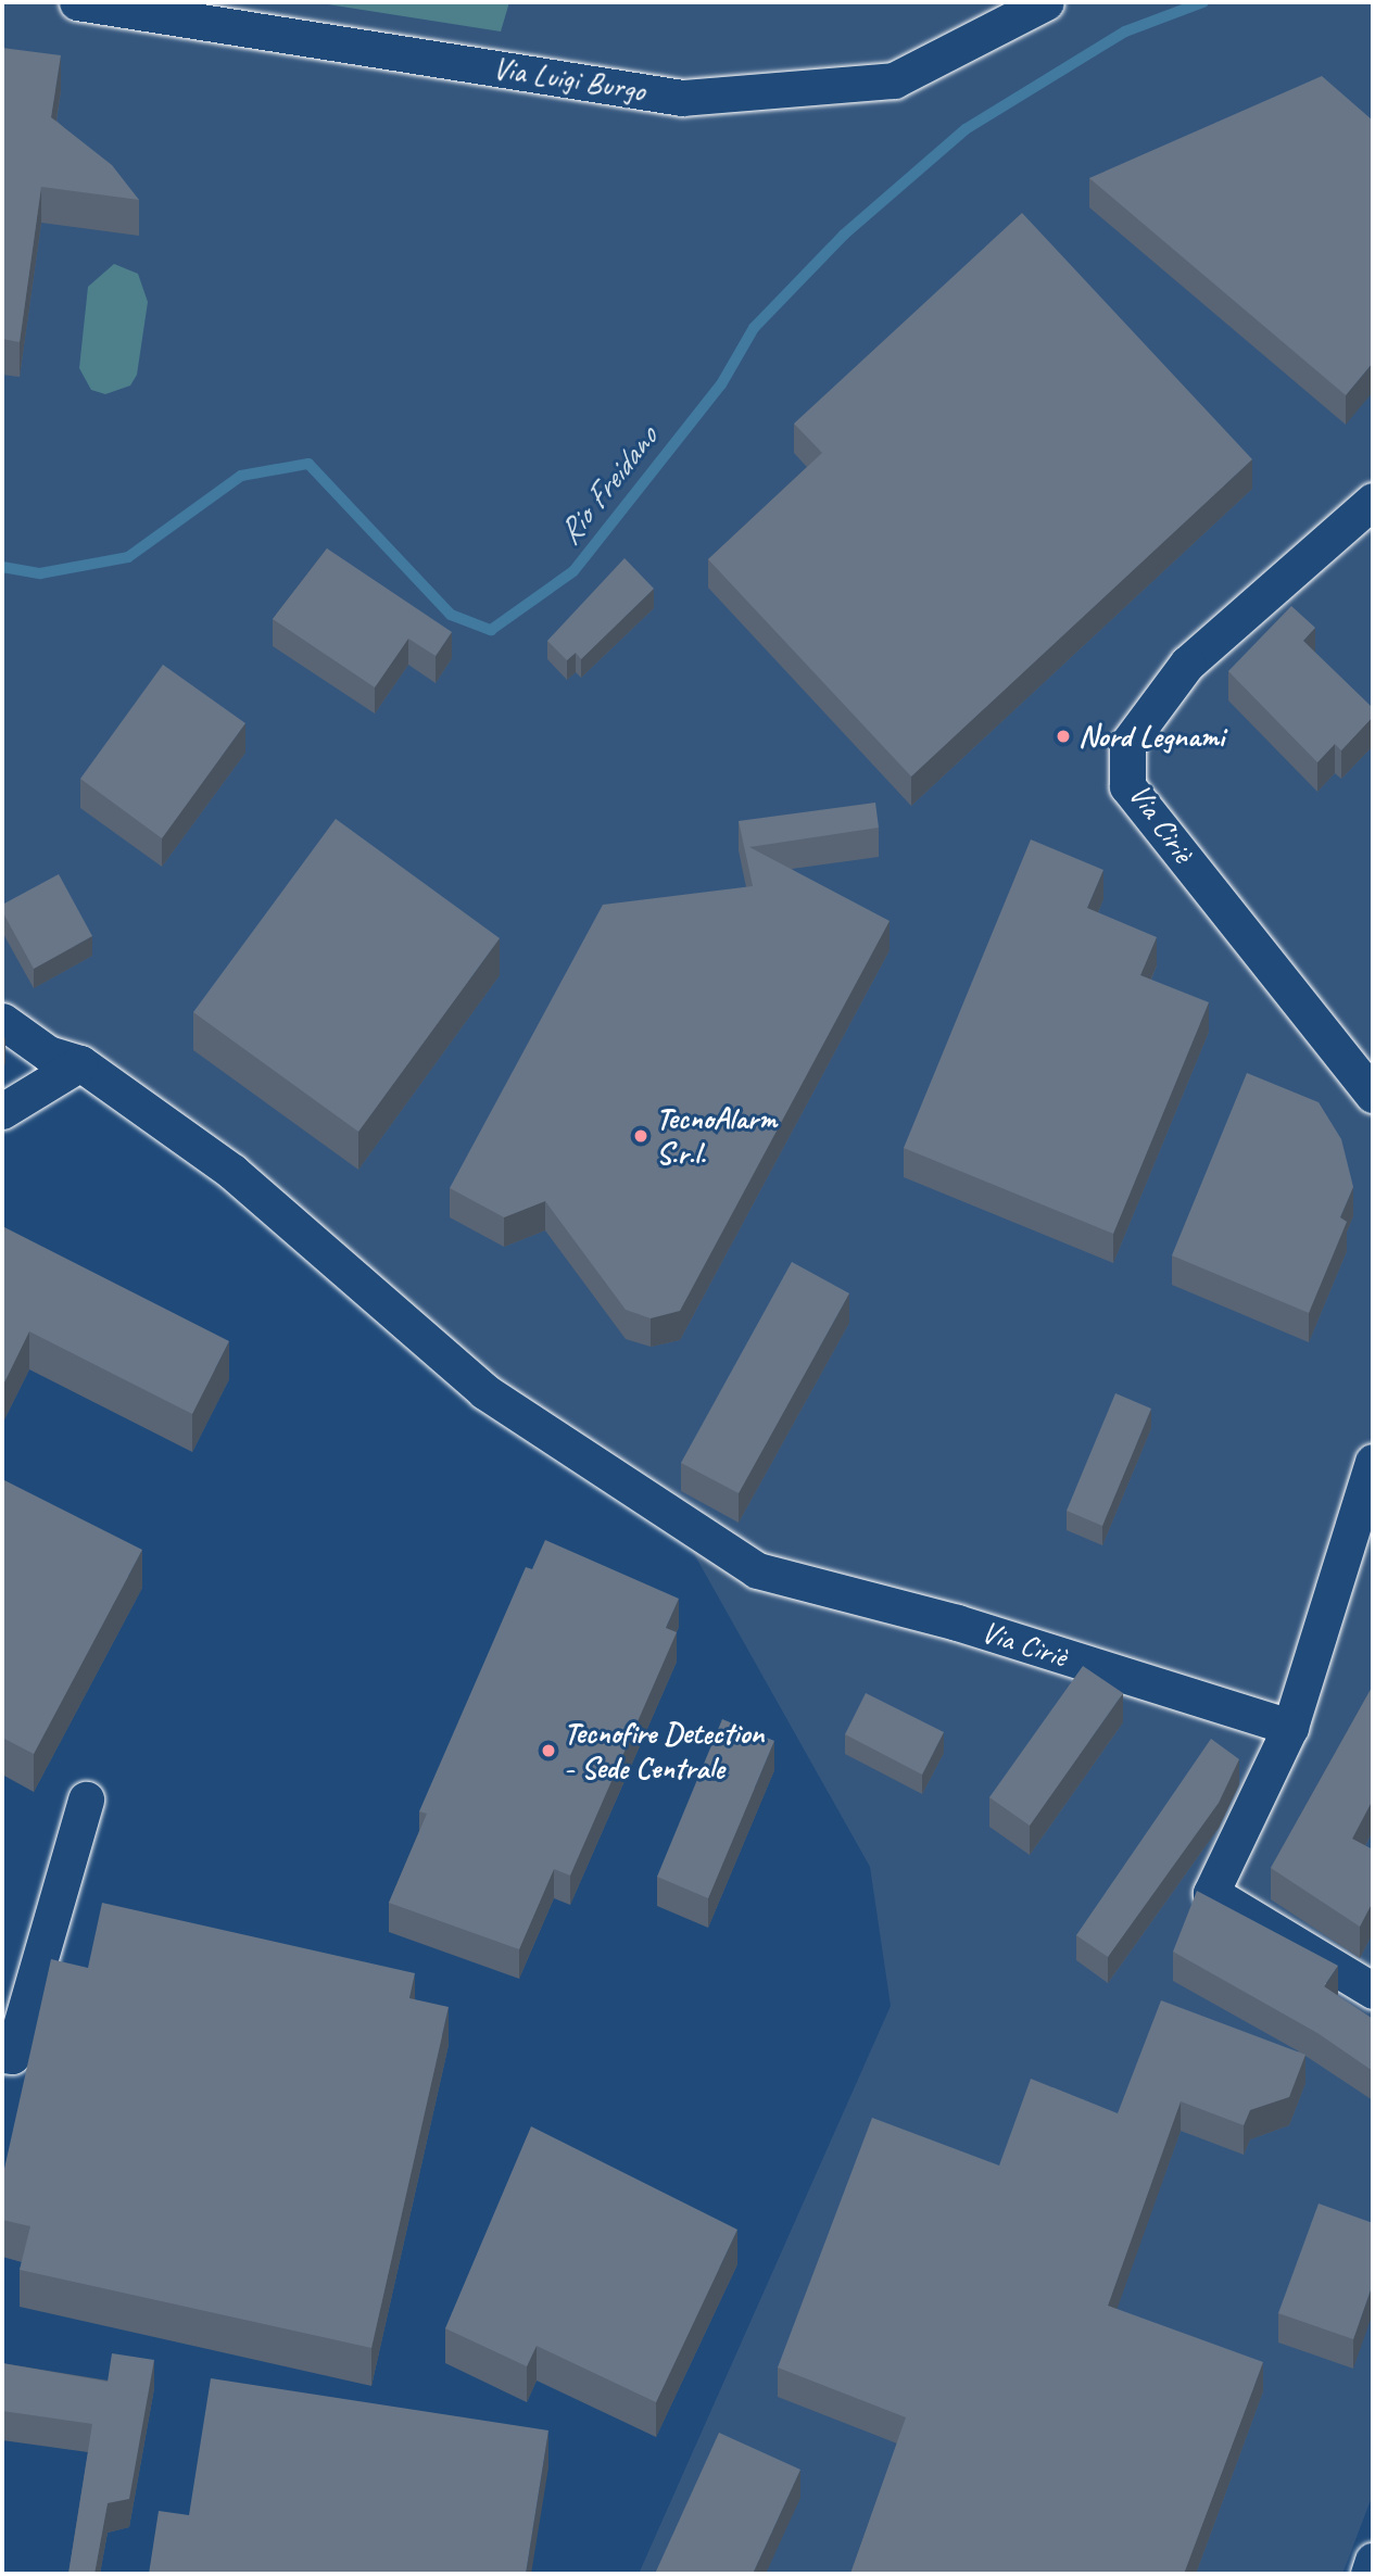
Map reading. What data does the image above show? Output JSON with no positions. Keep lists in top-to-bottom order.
{
  "streets": {
    "street": ["Via Luigi Burgo", "Via Ciriè"]
  },
  "water": ["Rio Freidano"],
  "places": ["Nord Legnami", "TecnoAlarm S.r.l.", "Tecnofire Detection - Sede Centrale"]
}
